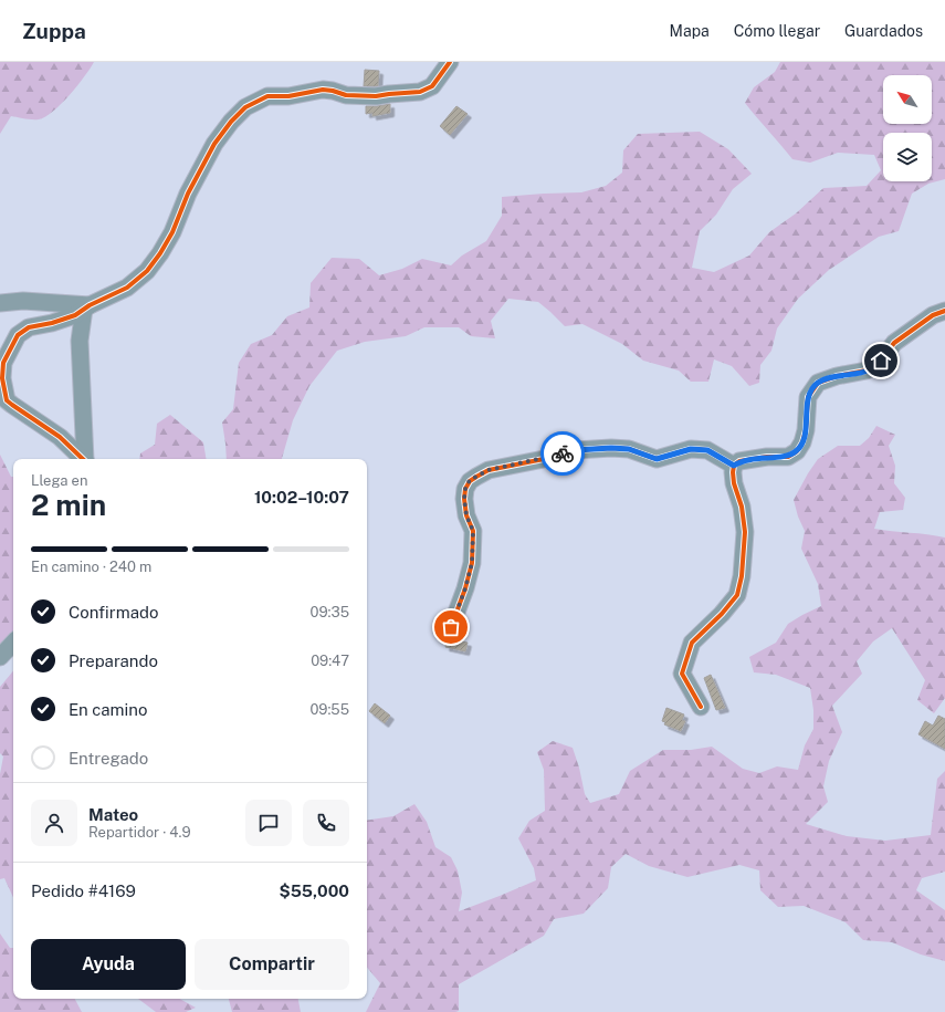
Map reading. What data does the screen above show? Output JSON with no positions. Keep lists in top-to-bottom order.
{
  "north": "top left",
  "page": {
    "header": "Zuppa",
    "nav": ["Mapa", "Cómo llegar", "Guardados"],
    "heading": ["2 min", "Llega en", "10:02–10:07"],
    "panel": [
      "Mateo",
      "Repartidor · 4.9",
      "Pedido #4169",
      "$55,000"
    ],
    "bar": "En camino · 240 m",
    "list": [
      ["Confirmado", "09:35"],
      ["Preparando", "09:47"],
      ["En camino", "09:55"],
      "Entregado"
    ],
    "buttons": ["Ayuda", "Compartir"]
  }
}
